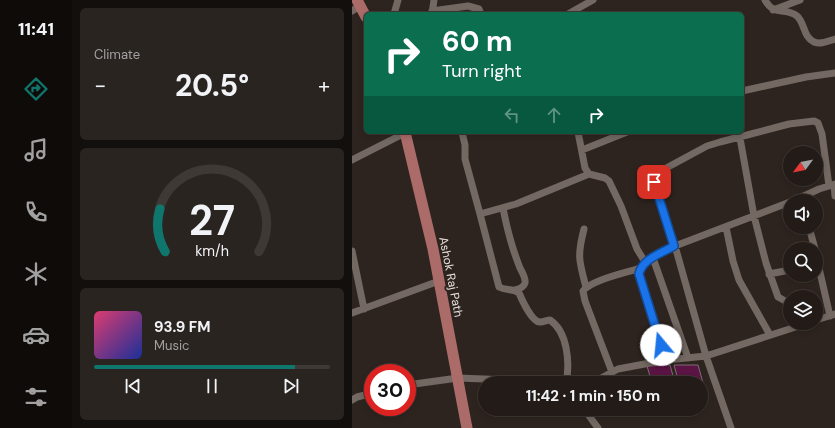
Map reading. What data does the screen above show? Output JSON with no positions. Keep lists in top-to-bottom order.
{
  "streets": {
    "main road": ["Ashok Raj Path"]
  },
  "north": "bottom left",
  "page": {
    "tabs": "11:41",
    "tile": "Climate",
    "turn": ["60 m", "Turn right"],
    "heat": ["−", "20.5°", "+"],
    "song": ["93.9 FM", "Music"],
    "limit": "30",
    "trip": "11:42 · 1 min · 150 m",
    "gauge": ["27", "km/h"]
  }
}
